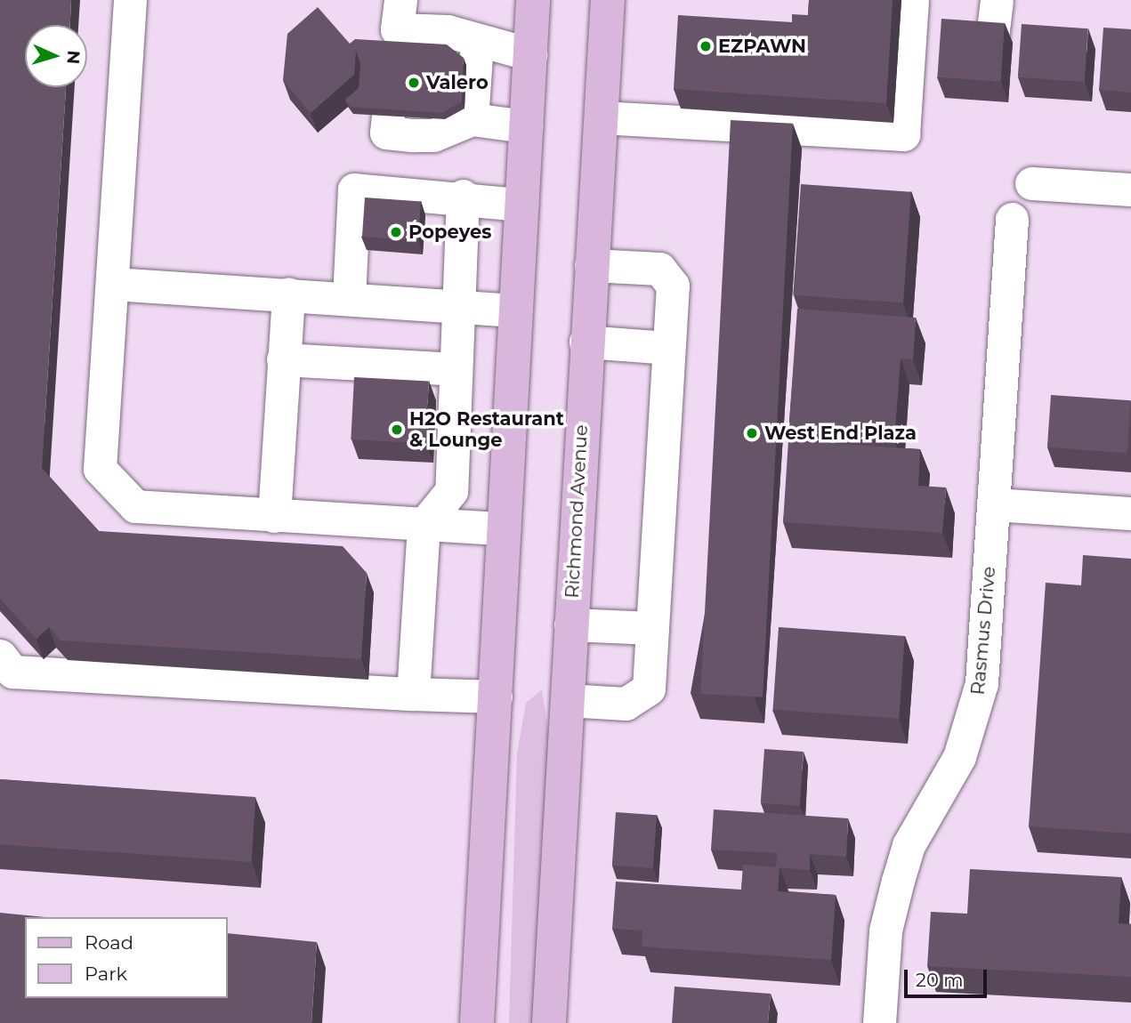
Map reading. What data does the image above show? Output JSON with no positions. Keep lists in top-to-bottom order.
{
  "streets": {
    "main road": ["Richmond Avenue"],
    "street": ["Rasmus Drive"]
  },
  "places": [
    "EZPAWN",
    "Valero",
    "Popeyes",
    "H2O Restaurant & Lounge",
    "West End Plaza"
  ],
  "legend": ["Road", "Park"],
  "scale_bar": "20 m",
  "north": "right"
}
